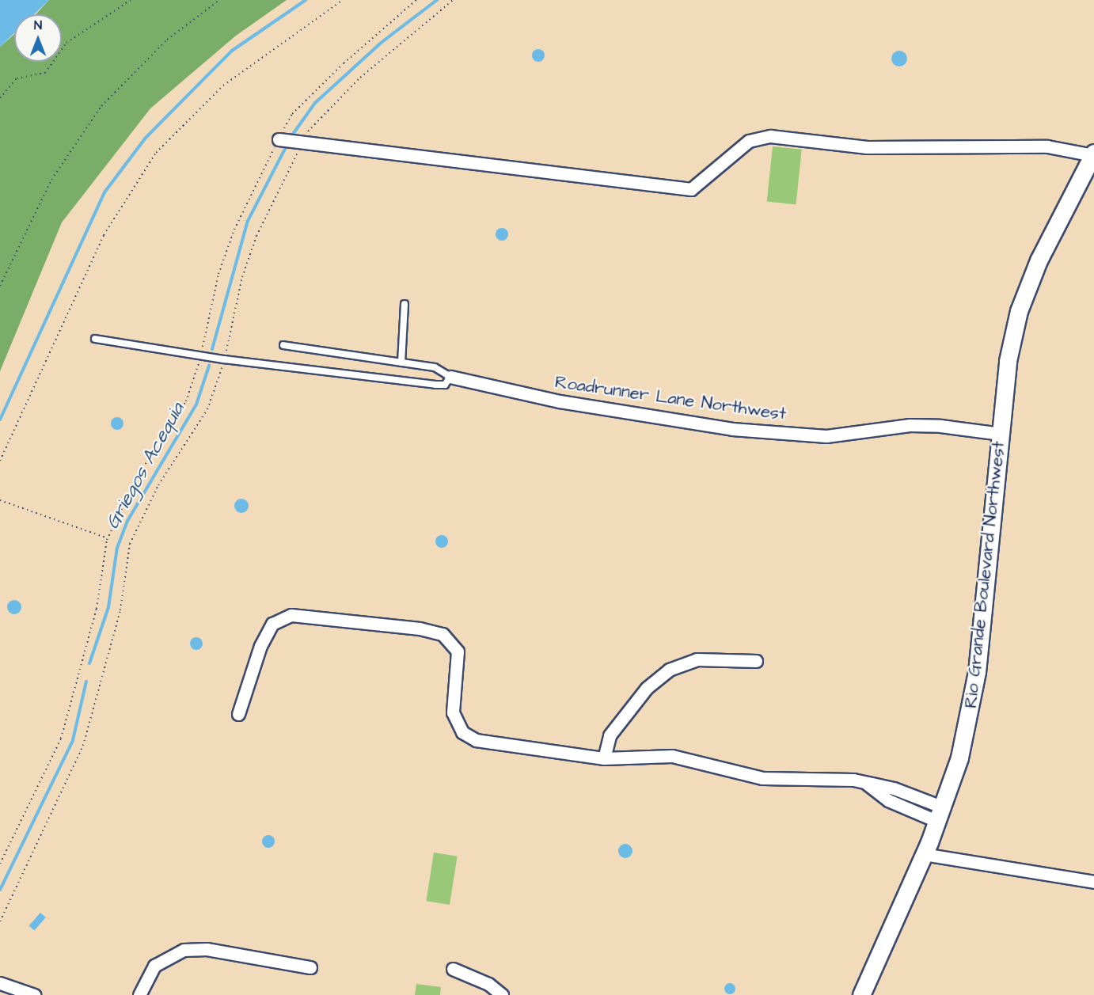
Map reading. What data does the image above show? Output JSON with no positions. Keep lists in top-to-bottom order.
{
  "streets": {
    "street": ["Roadrunner Lane Northwest", "Rio Grande Boulevard Northwest"]
  },
  "crossings": [
    ["Roadrunner Lane Northwest", "Rio Grande Boulevard Northwest"]
  ],
  "water": ["Griegos Acequia"],
  "north": "top"
}
